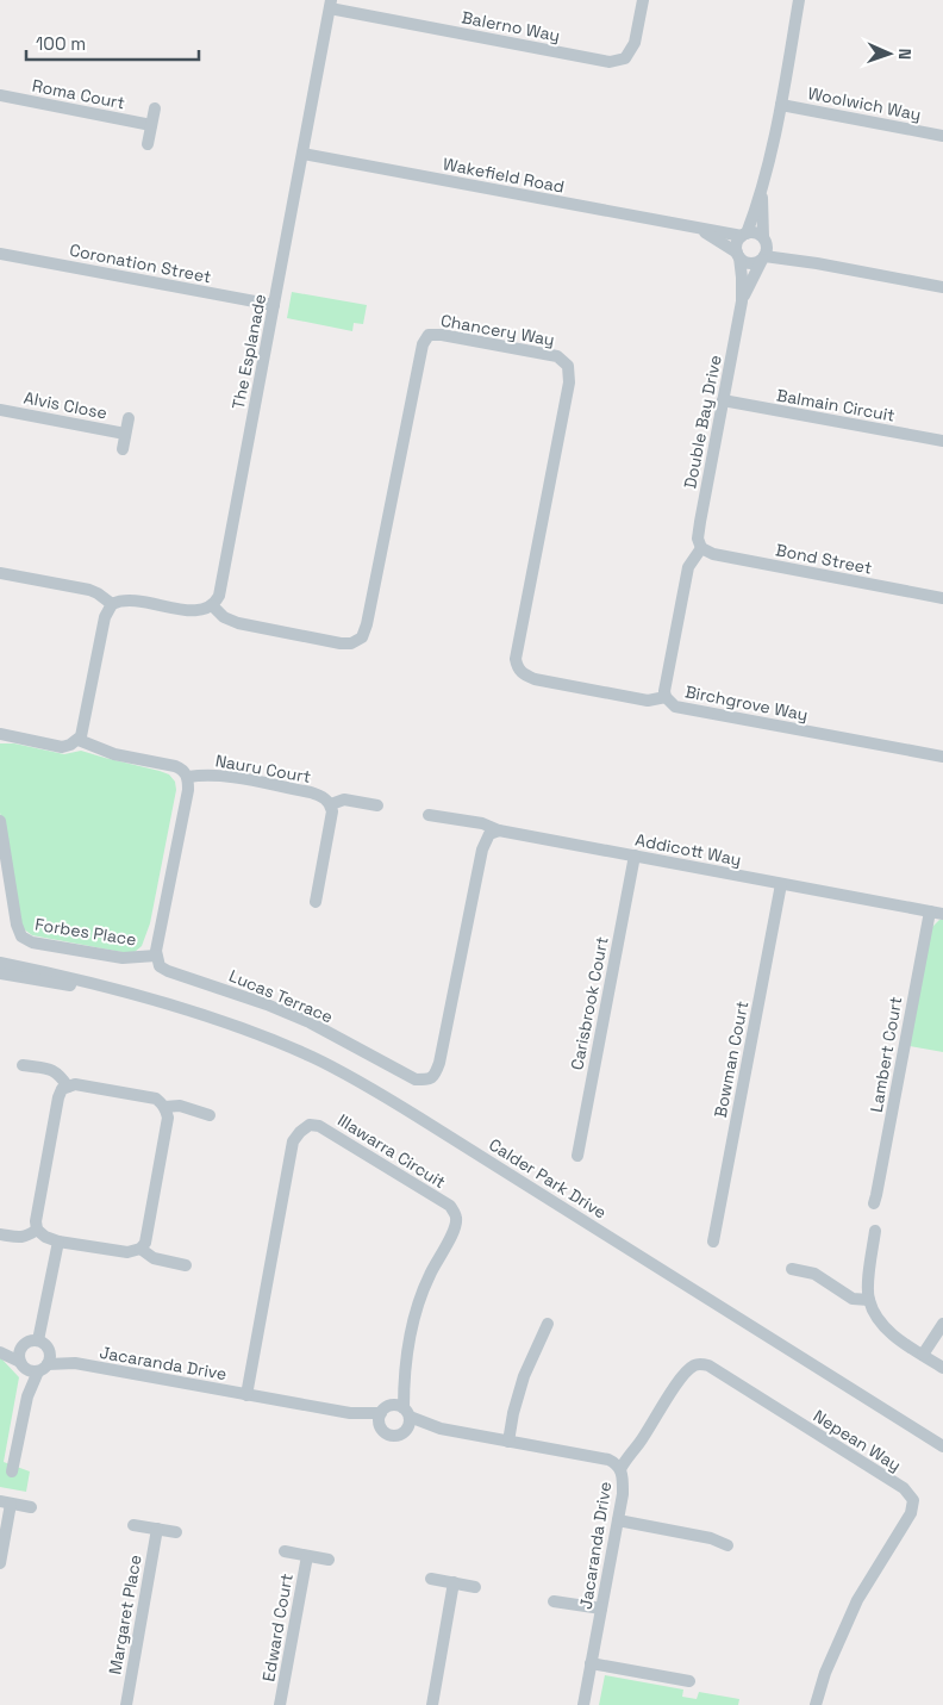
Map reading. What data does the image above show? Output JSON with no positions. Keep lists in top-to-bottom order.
{
  "streets": {
    "street": [
      "Balerno Way",
      "Roma Court",
      "Woolwich Way",
      "Wakefield Road",
      "Coronation Street",
      "Chancery Way",
      "The Esplanade",
      "Alvis Close",
      "Balmain Circuit",
      "Double Bay Drive",
      "Bond Street",
      "Birchgrove Way",
      "Nauru Court",
      "Addicott Way",
      "Forbes Place",
      "Lucas Terrace",
      "Carisbrook Court",
      "Lambert Court",
      "Bowman Court",
      "Illawarra Circuit",
      "Calder Park Drive",
      "Jacaranda Drive",
      "Nepean Way",
      "Margaret Place",
      "Edward Court"
    ]
  },
  "crossings": [
    ["Balerno Way", "The Esplanade"],
    ["Wakefield Road", "The Esplanade"],
    ["Wakefield Road", "Double Bay Drive"],
    ["Coronation Street", "The Esplanade"],
    ["Chancery Way", "The Esplanade"],
    ["Chancery Way", "Birchgrove Way"],
    ["Balmain Circuit", "Double Bay Drive"],
    ["Double Bay Drive", "Bond Street"],
    ["Double Bay Drive", "Birchgrove Way"],
    ["Bond Street", "Birchgrove Way"],
    ["Addicott Way", "Lucas Terrace"],
    ["Addicott Way", "Carisbrook Court"],
    ["Addicott Way", "Lambert Court"],
    ["Addicott Way", "Bowman Court"],
    ["Forbes Place", "Lucas Terrace"],
    ["Illawarra Circuit", "Jacaranda Drive"],
    ["Jacaranda Drive", "Nepean Way"]
  ],
  "scale_bar": "100 m",
  "north": "right"
}
